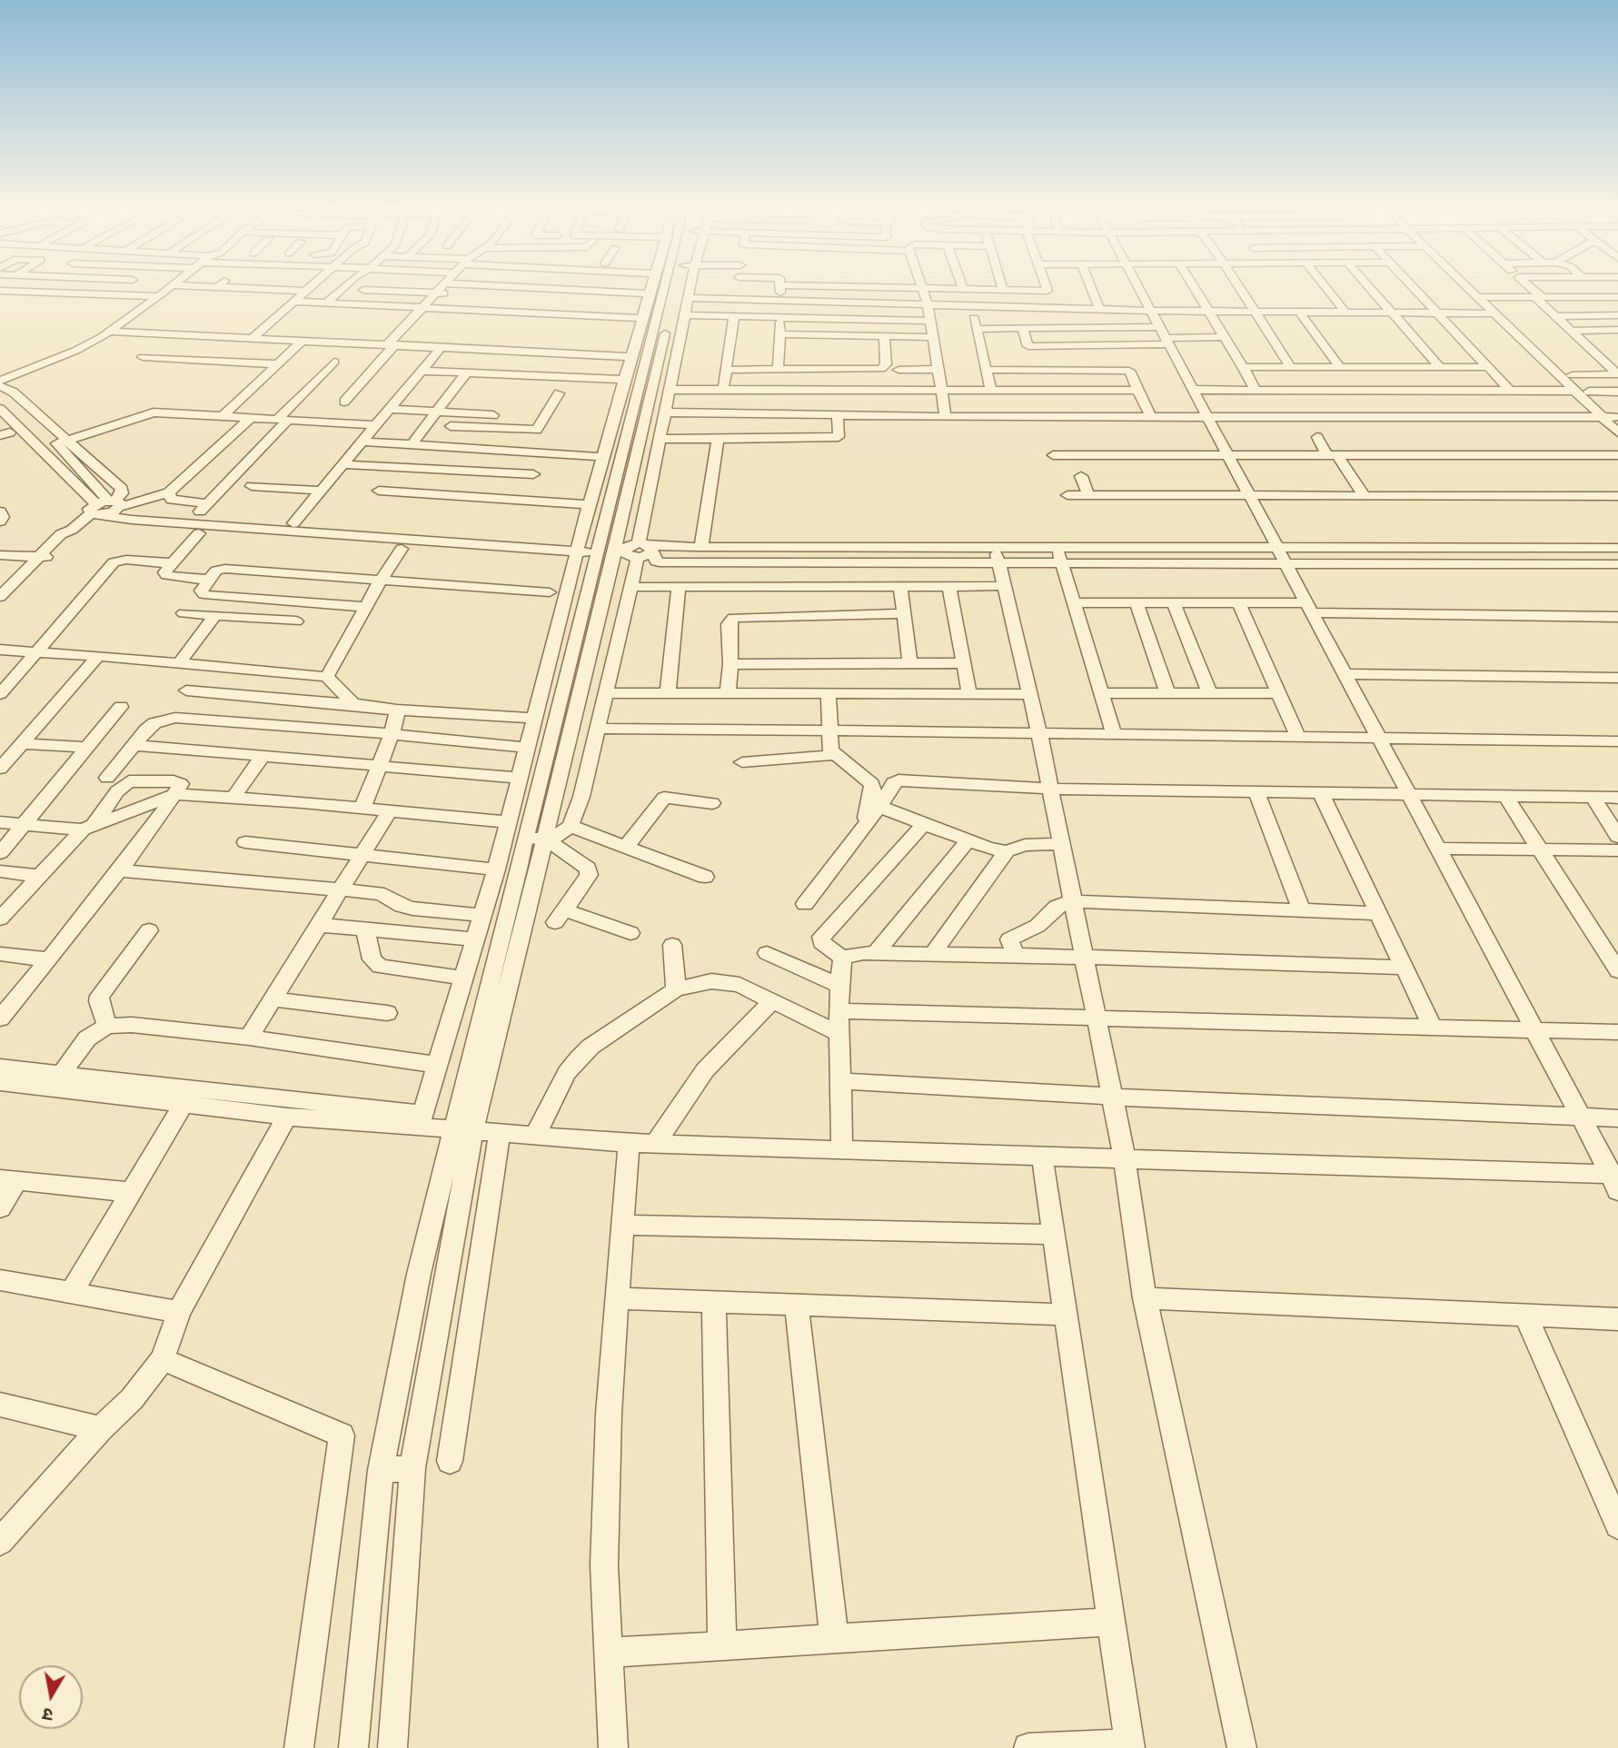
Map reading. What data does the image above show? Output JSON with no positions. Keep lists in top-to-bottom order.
{
  "north": "bottom"
}
